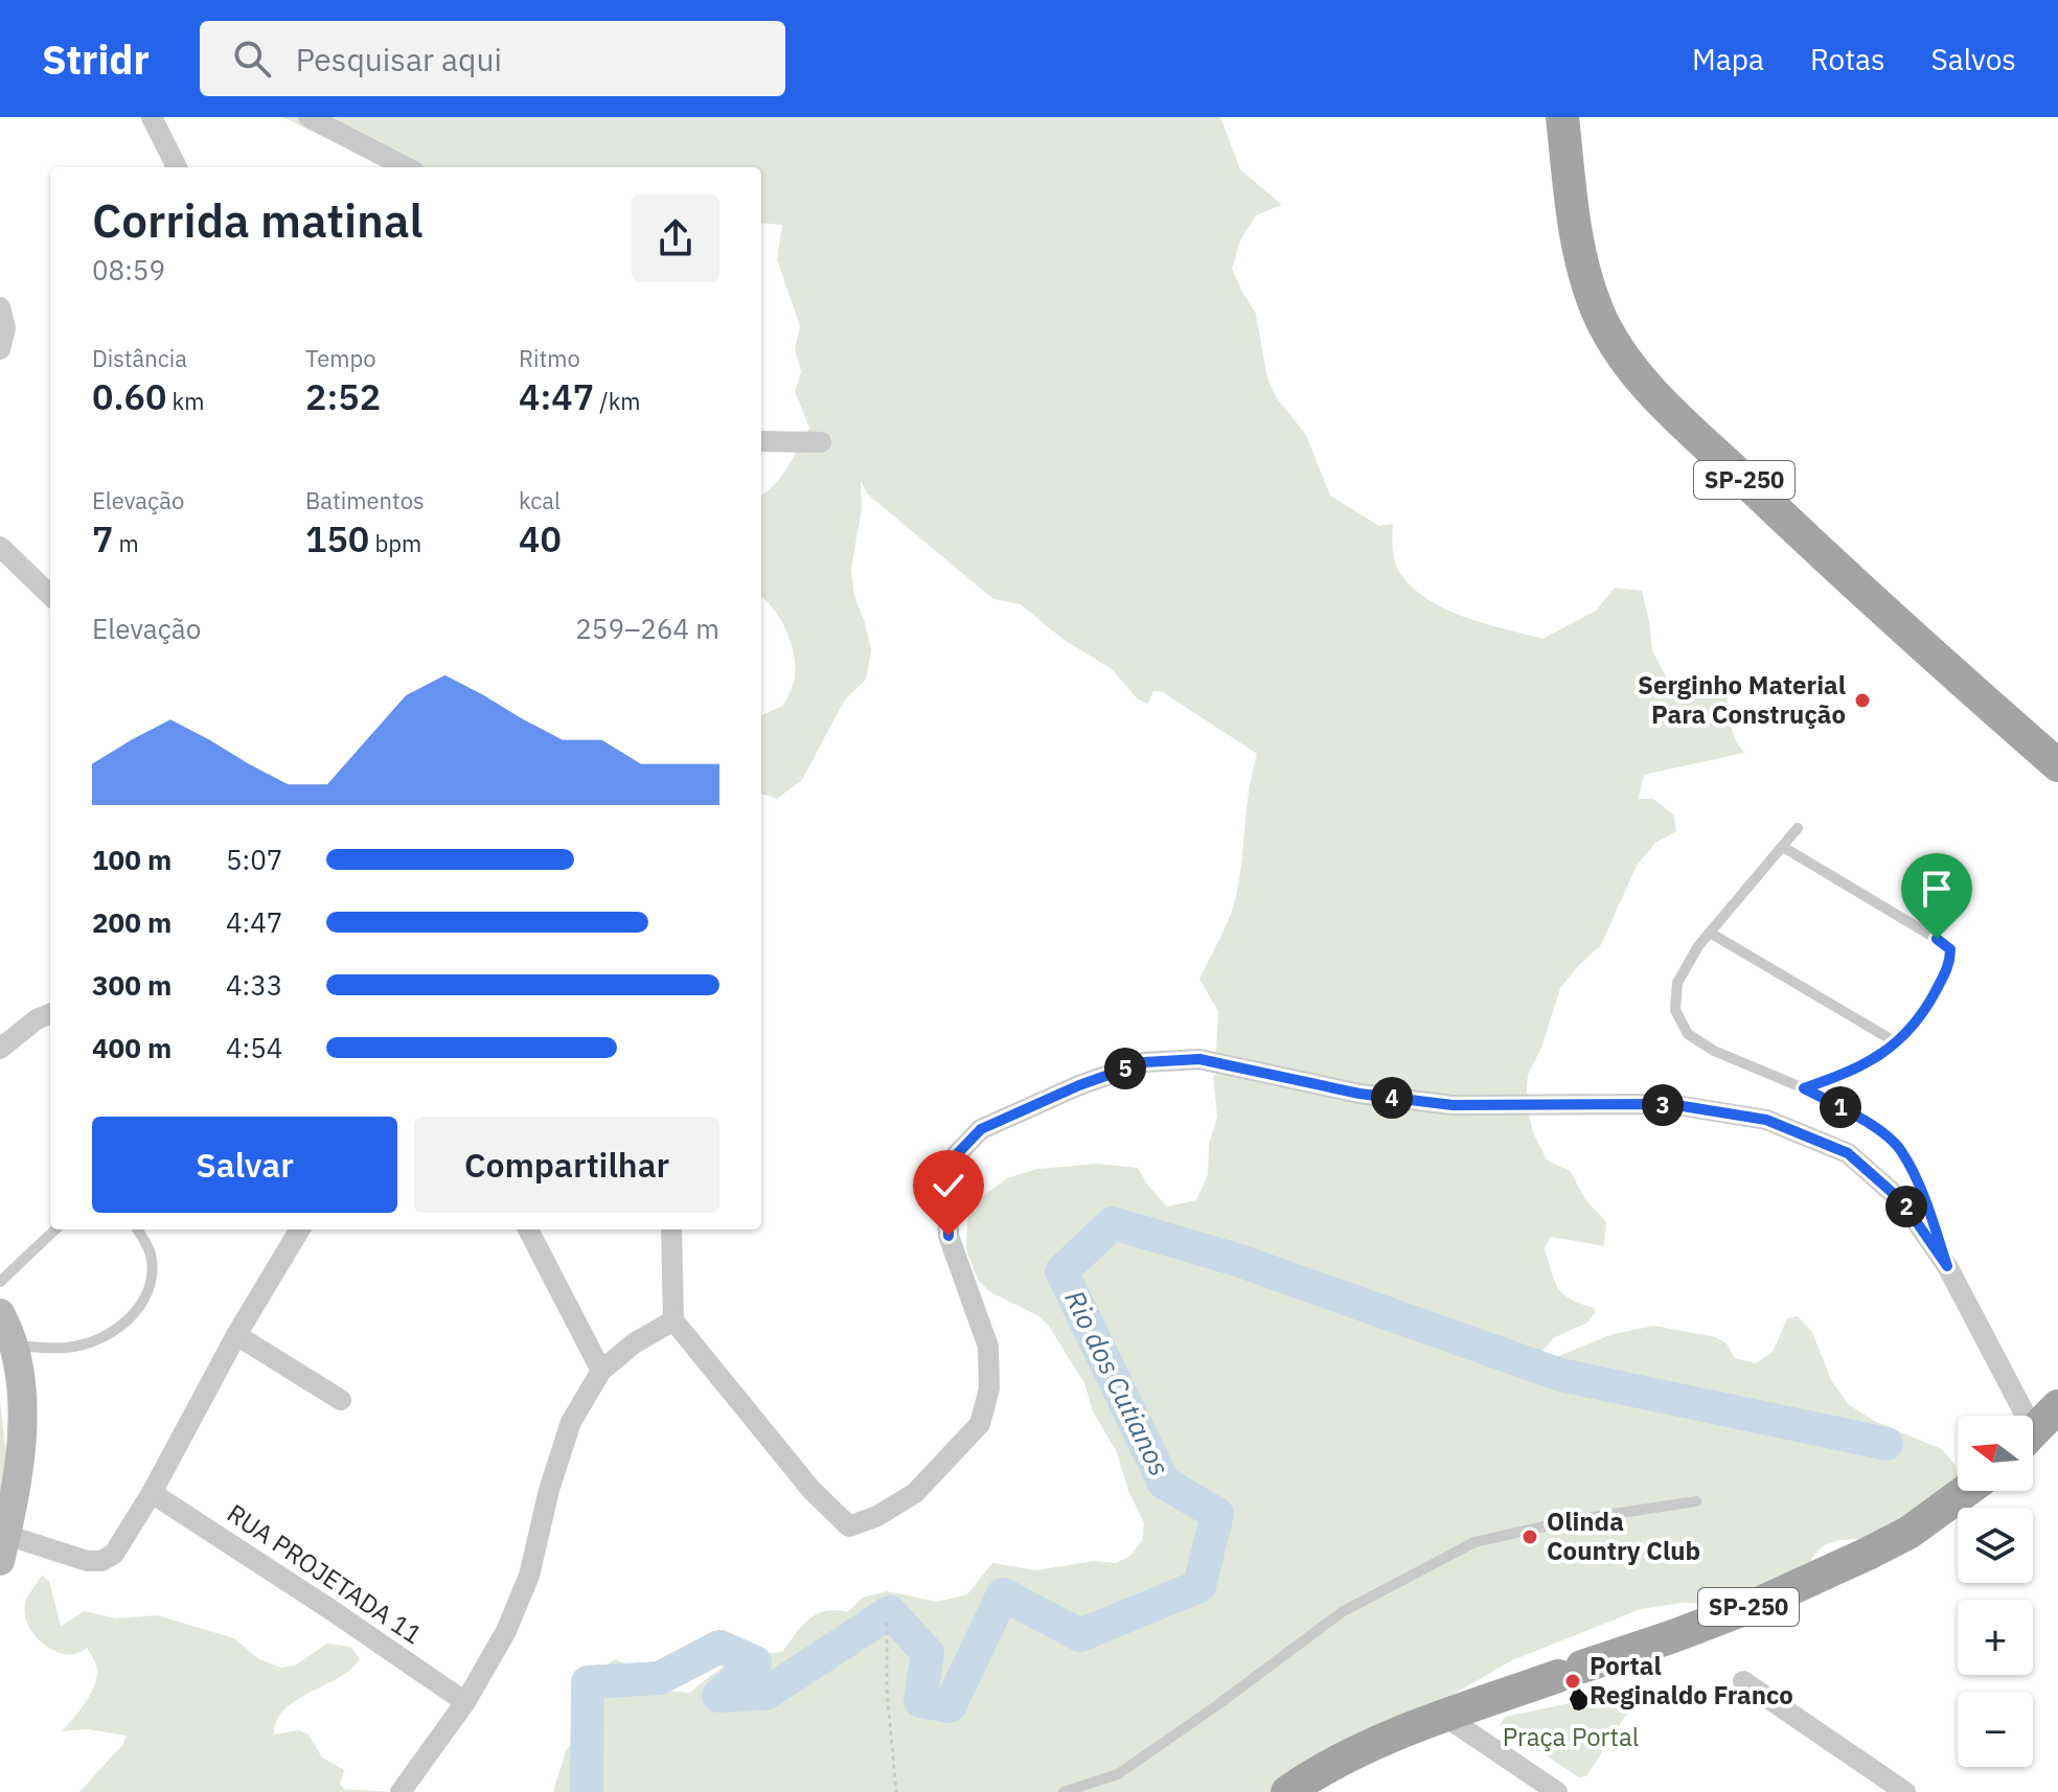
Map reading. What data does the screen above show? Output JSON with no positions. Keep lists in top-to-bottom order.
{
  "streets": {
    "main road": ["SP-250"],
    "street": ["RUA PROJETADA 11"]
  },
  "water": ["Rio dos Cutianos"],
  "parks": ["Praça Portal"],
  "places": ["Serginho Material Para Construção", "Olinda Country Club", "Portal Reginaldo Franco"],
  "north": "left",
  "page": {
    "header": "Stridr",
    "search": "Pesquisar aqui",
    "nav": ["Mapa", "Rotas", "Salvos"],
    "heading": ["Corrida matinal", "08:59"],
    "stats": [
      ["Distância", "0.60 km"],
      ["Tempo", "2:52"],
      ["Ritmo", "4:47 /km"],
      ["Elevação", "7 m"],
      ["Batimentos", "150 bpm"],
      ["kcal", "40"]
    ],
    "chart": ["Elevação", "259–264 m"],
    "list": [
      {
        "name": "100 m",
        "note": "5:07"
      },
      {
        "name": "200 m",
        "note": "4:47"
      },
      {
        "name": "300 m",
        "note": "4:33"
      },
      {
        "name": "400 m",
        "note": "4:54"
      }
    ],
    "pins": [
      "5",
      "4",
      "3",
      "1",
      "2"
    ],
    "buttons": ["Salvar", "Compartilhar"],
    "map_buttons": ["+", "−"]
  }
}
